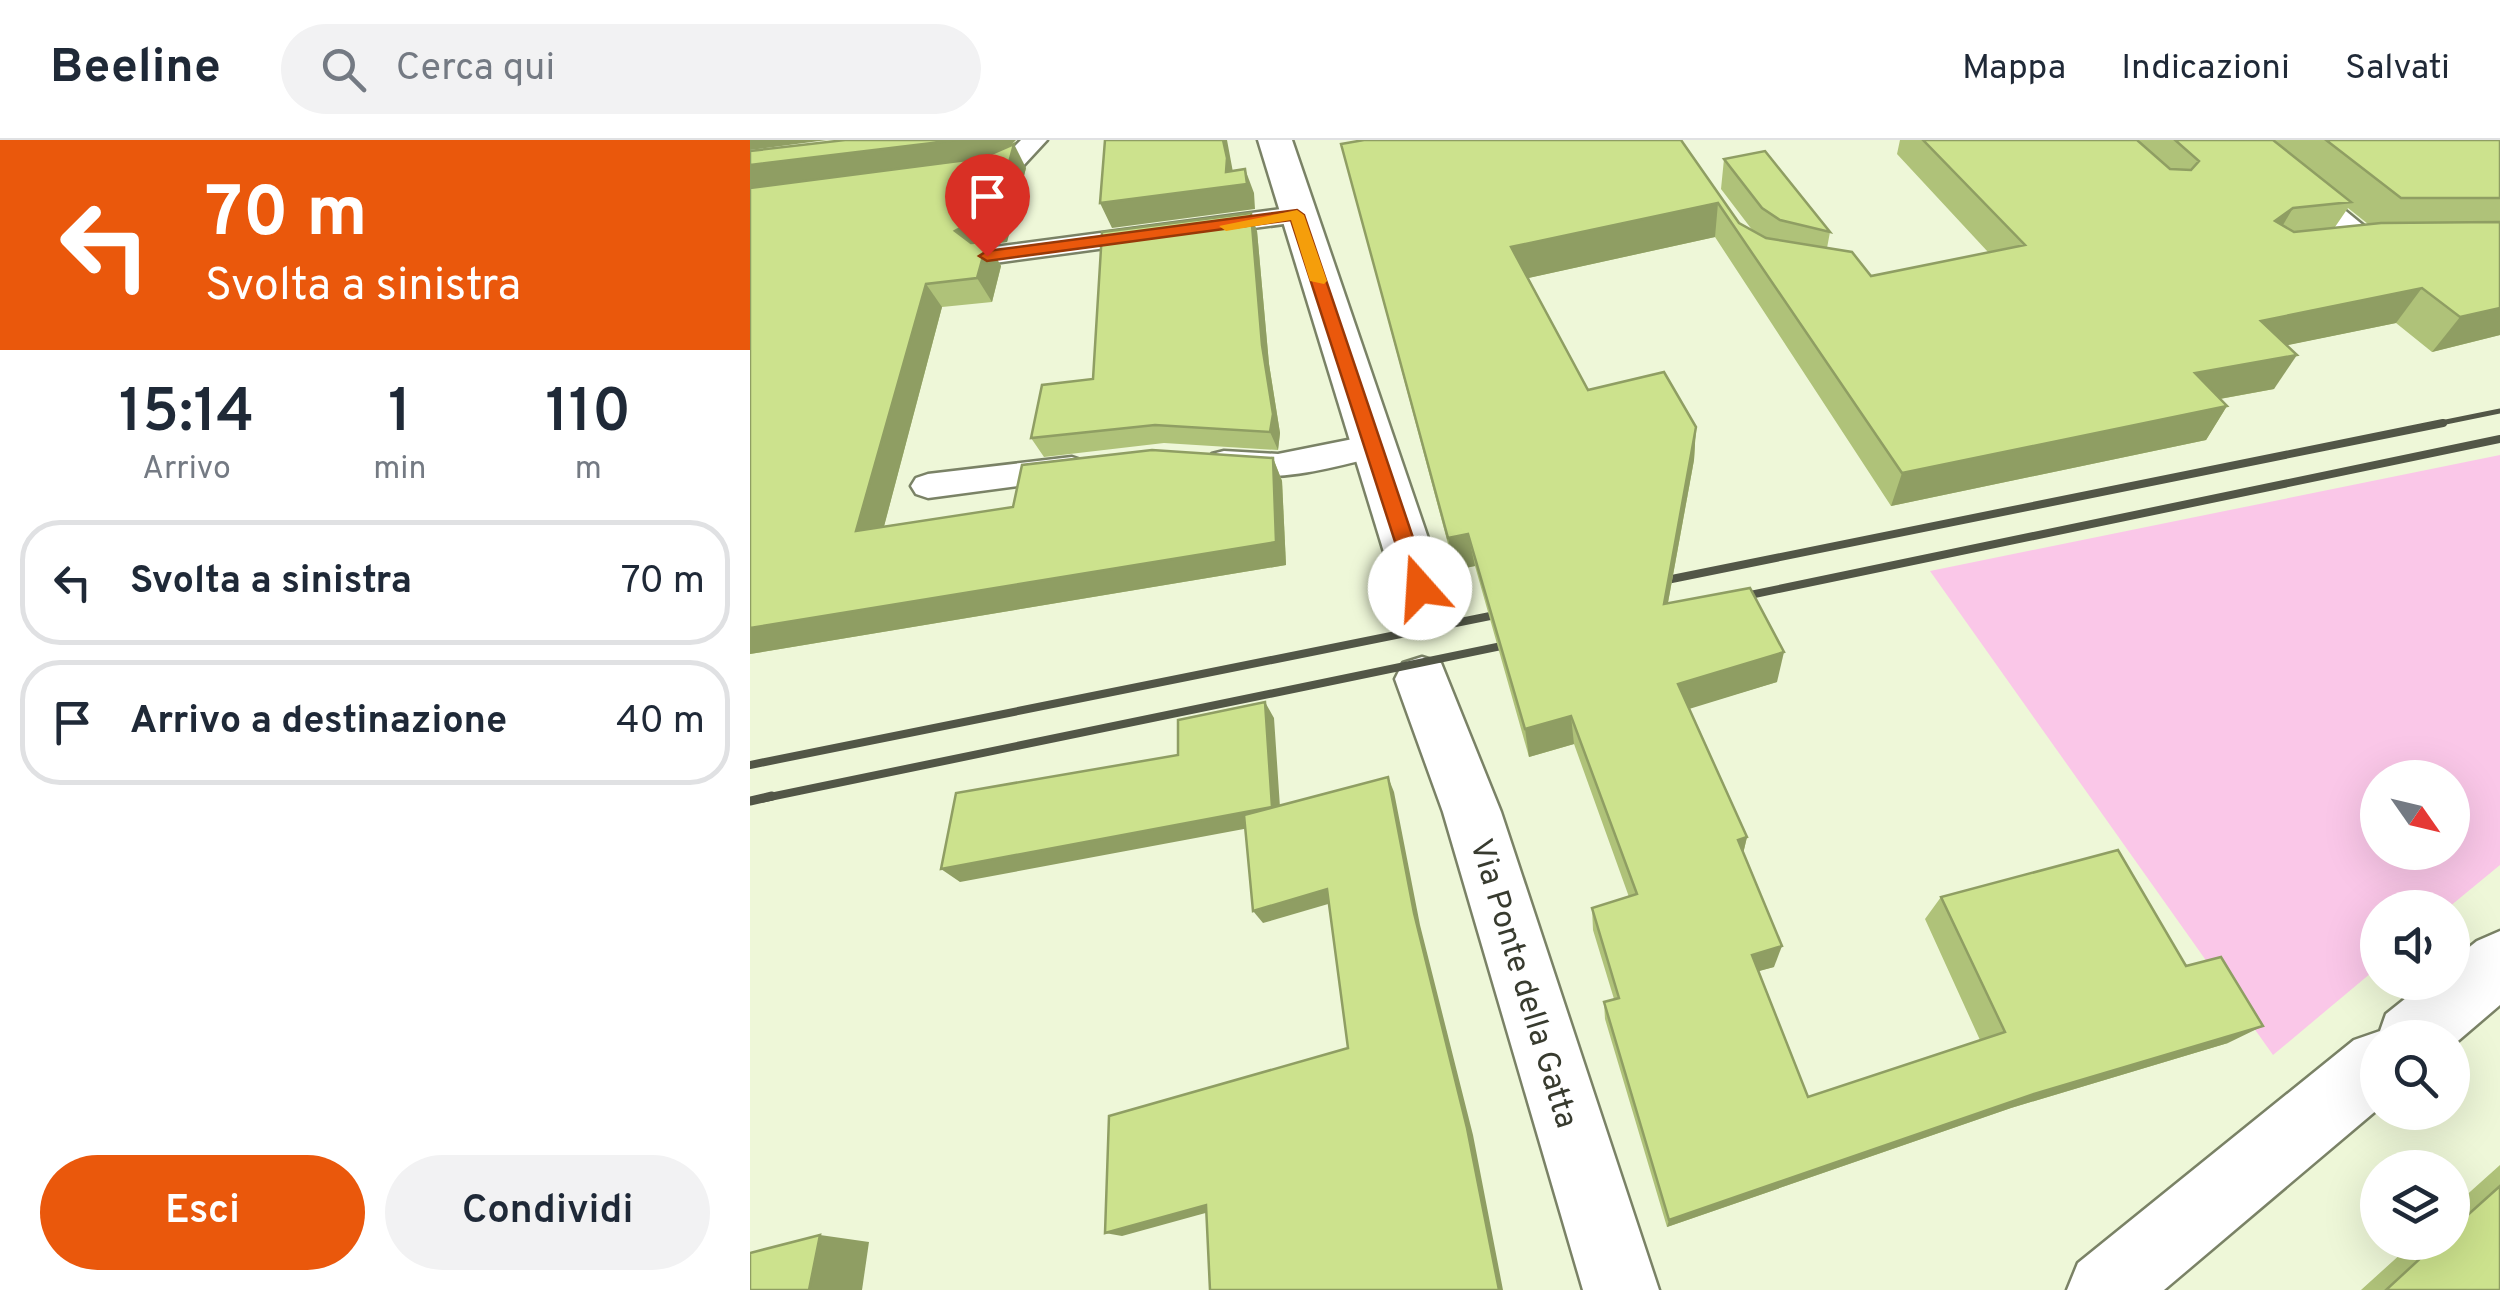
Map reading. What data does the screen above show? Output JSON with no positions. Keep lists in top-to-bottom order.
{
  "streets": {
    "street": ["Via Ponte della Gatta"]
  },
  "north": "bottom right",
  "page": {
    "header": "Beeline",
    "search": "Cerca qui",
    "nav": ["Mappa", "Indicazioni", "Salvati"],
    "turn": ["70 m", "Svolta a sinistra"],
    "eta": [
      "15:14",
      "Arrivo",
      "1",
      "min",
      "110",
      "m"
    ],
    "list": [
      {
        "name": "Svolta a sinistra",
        "value": "70 m"
      },
      {
        "name": "Arrivo a destinazione",
        "value": "40 m"
      }
    ],
    "buttons": ["Esci", "Condividi"]
  }
}
